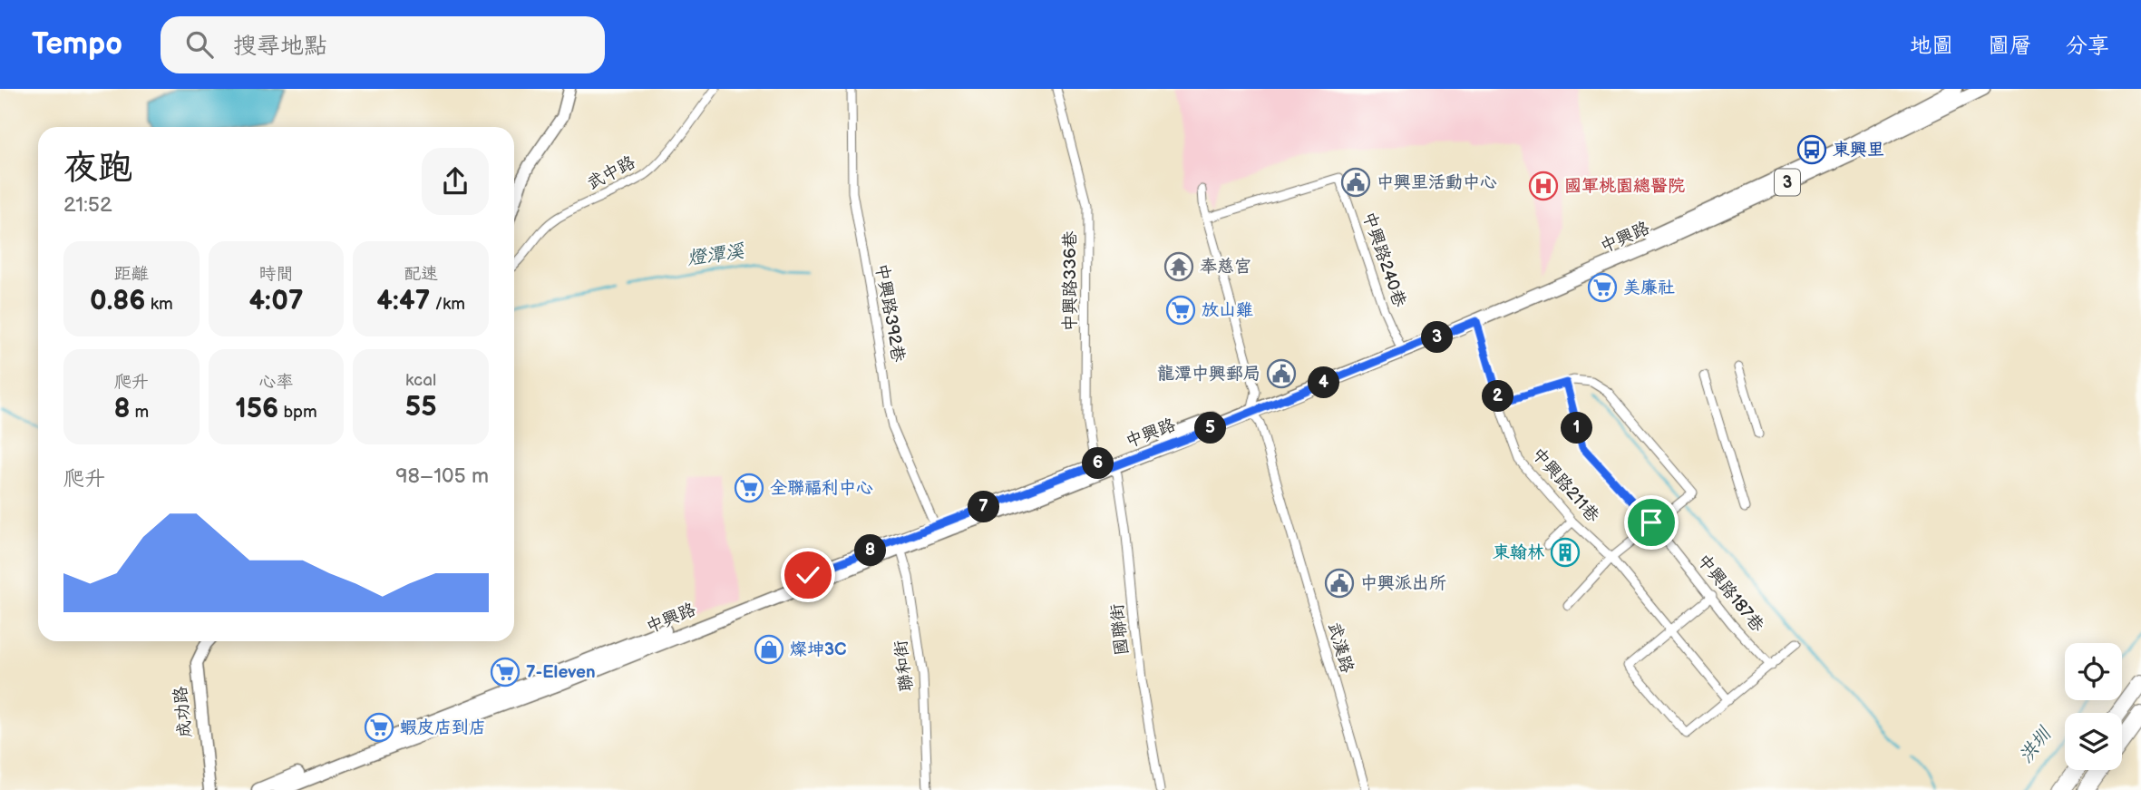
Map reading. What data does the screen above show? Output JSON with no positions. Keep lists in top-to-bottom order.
{
  "streets": {
    "main road": ["3", "中興路"],
    "street": [
      "武中路",
      "中興路240巷",
      "中興路336巷",
      "中興路392巷",
      "中興路211巷",
      "中興路187巷",
      "國聯街",
      "武漢路",
      "聯和街",
      "成功路"
    ]
  },
  "crossings": [
    ["中興路", "中興路240巷"],
    ["中興路", "中興路336巷"],
    ["中興路", "中興路392巷"],
    ["中興路", "中興路211巷"],
    ["中興路", "國聯街"],
    ["中興路", "武漢路"],
    ["中興路", "聯和街"],
    ["中興路240巷", "武漢路"],
    ["中興路336巷", "國聯街"]
  ],
  "water": ["燈潭溪", "洪圳"],
  "places": {
    "bus stop": ["東興里"],
    "public building": ["中興里活動中心", "龍潭中興郵局", "中興派出所"],
    "hospital": ["國軍桃園總醫院"],
    "temple": ["奉慈宮"],
    "supermarket": [
      "美廉社",
      "放山雞",
      "全聯福利中心",
      "7-Eleven",
      "蝦皮店到店"
    ],
    "building": ["東翰林"],
    "shop": ["燦坤3C"]
  },
  "page": {
    "header": "Tempo",
    "search": "搜尋地點",
    "nav": ["地圖", "圖層", "分享"],
    "heading": ["夜跑", "21:52"],
    "stats": [
      ["距離", "0.86 km"],
      ["時間", "4:07"],
      ["配速", "4:47 /km"],
      ["爬升", "8 m"],
      ["心率", "156 bpm"],
      ["kcal", "55"]
    ],
    "pins": [
      "3",
      "4",
      "2",
      "1",
      "5",
      "6",
      "7",
      "8"
    ],
    "chart": ["爬升", "98–105 m"]
  }
}
